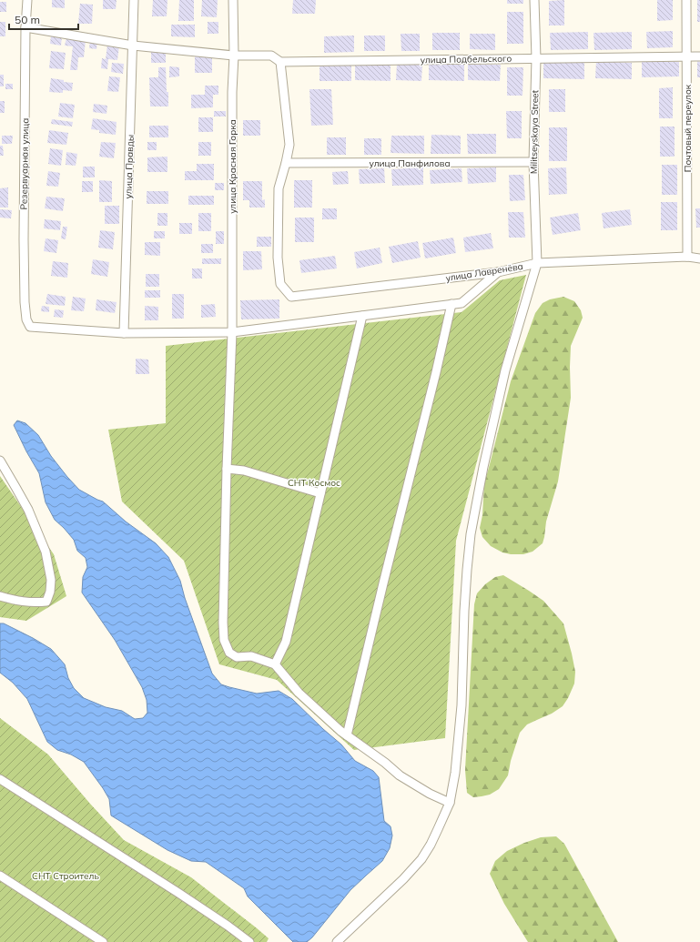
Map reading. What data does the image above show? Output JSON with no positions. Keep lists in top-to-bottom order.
{
  "streets": {
    "street": [
      "улица Подбельского",
      "Почтовый переулок",
      "Militseyskaya Street",
      "улица Панфилова",
      "Резервуарная улица",
      "улица Правды",
      "улица Красная Горка",
      "улица Лавренёва"
    ]
  },
  "crossings": [
    ["улица Подбельского", "Почтовый переулок"],
    ["улица Подбельского", "Militseyskaya Street"],
    ["улица Подбельского", "Резервуарная улица"],
    ["улица Подбельского", "улица Правды"],
    ["улица Подбельского", "улица Красная Горка"],
    ["Почтовый переулок", "улица Лавренёва"],
    ["Militseyskaya Street", "улица Панфилова"],
    ["Militseyskaya Street", "улица Лавренёва"],
    ["улица Панфилова", "улица Лавренёва"],
    ["Резервуарная улица", "улица Правды"]
  ],
  "parks": ["СНТ Космос", "СНТ Строитель"],
  "scale_bar": "50 m"
}
